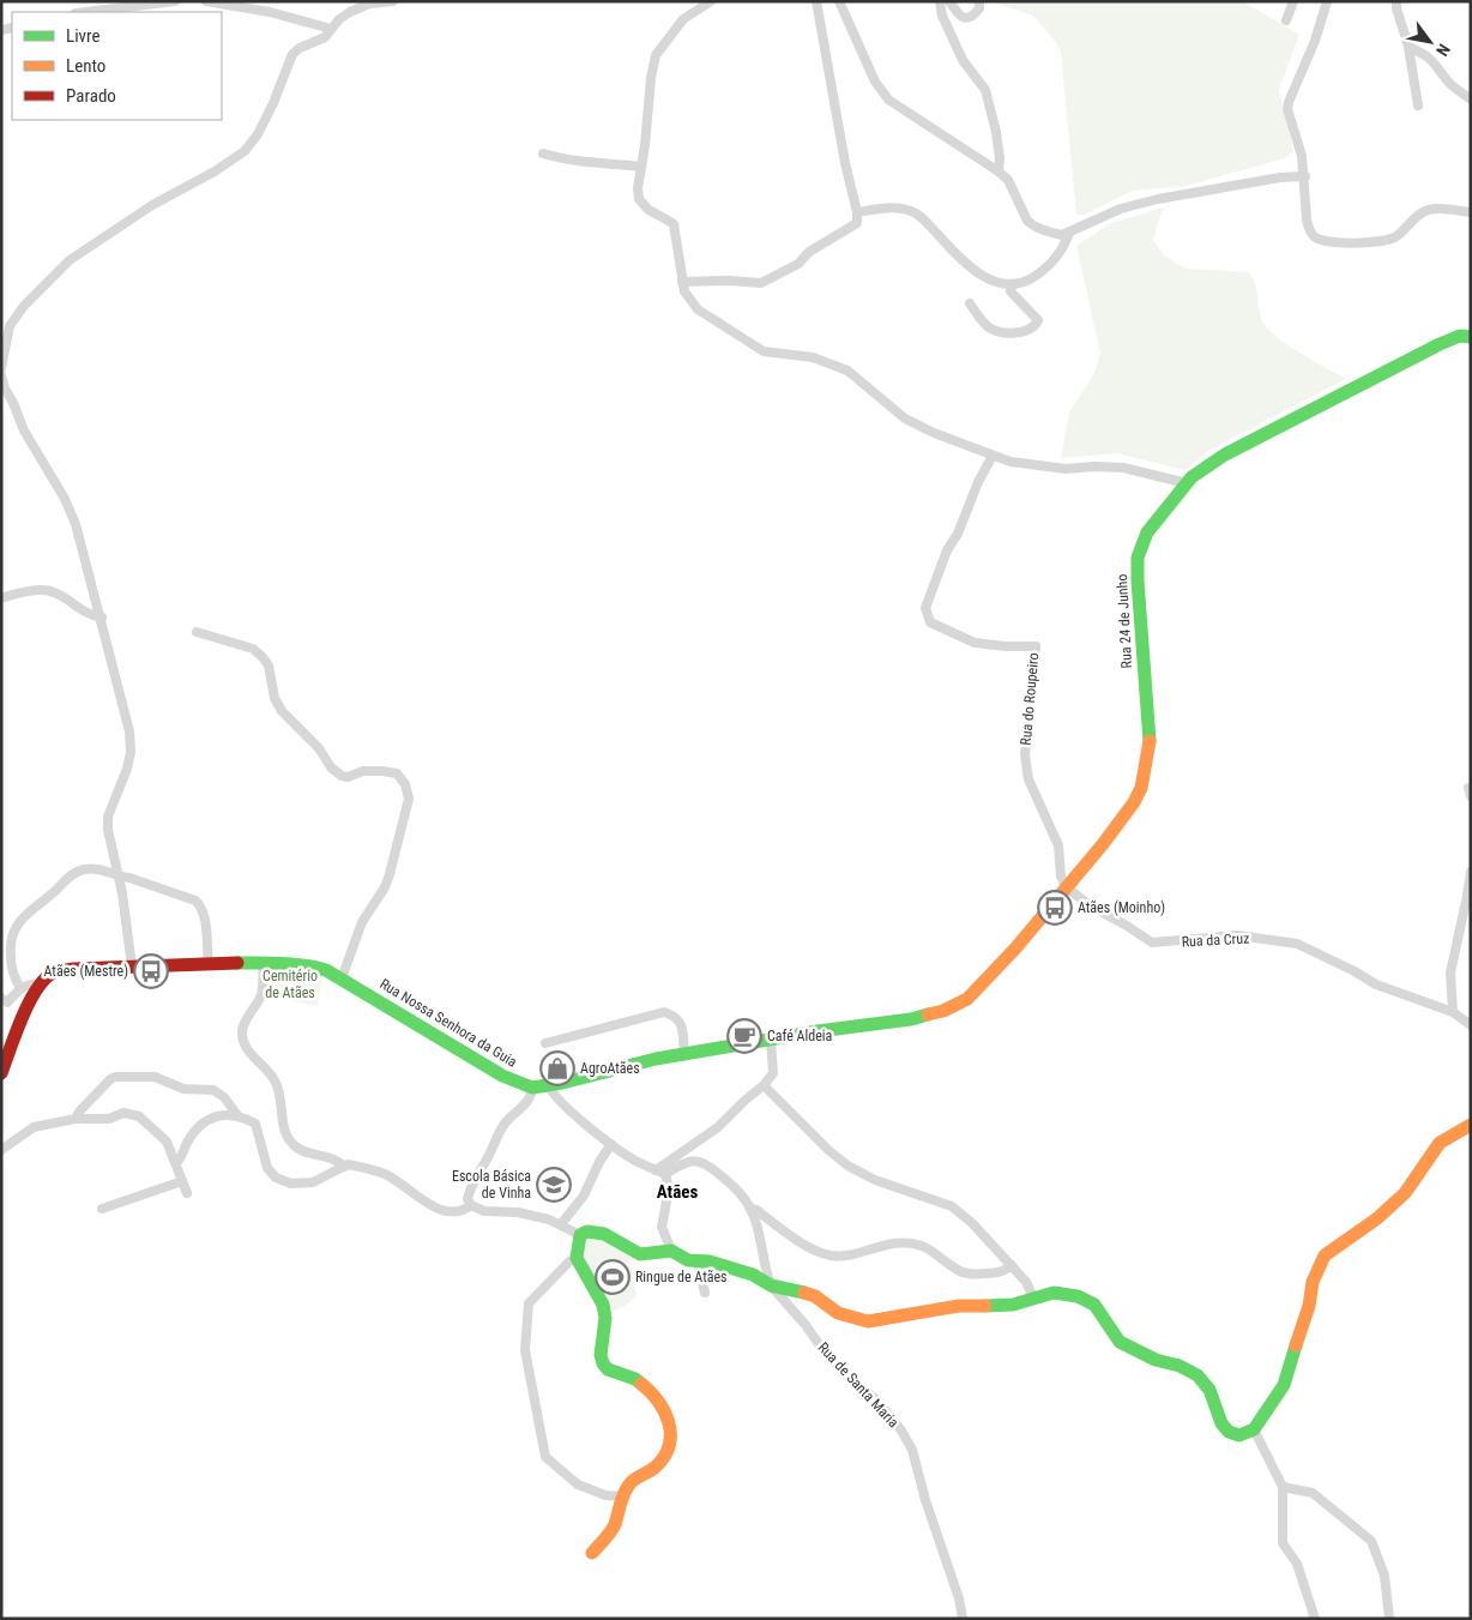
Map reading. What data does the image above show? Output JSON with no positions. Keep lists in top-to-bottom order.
{
  "streets": {
    "main road": ["Rua 24 de Junho", "Rua Nossa Senhora da Guia"],
    "street": ["Rua do Roupeiro", "Rua da Cruz", "Rua de Santa Maria"]
  },
  "crossings": [
    ["Rua 24 de Junho", "Rua do Roupeiro"],
    ["Rua 24 de Junho", "Rua da Cruz"],
    ["Rua 24 de Junho", "Rua Nossa Senhora da Guia"],
    ["Rua do Roupeiro", "Rua da Cruz"],
    ["Rua do Roupeiro", "Rua Nossa Senhora da Guia"],
    ["Rua da Cruz", "Rua Nossa Senhora da Guia"]
  ],
  "districts": ["Atães"],
  "parks": ["Cemitério de Atães"],
  "places": {
    "bus stop": ["Atães (Moinho)", "Atães (Mestre)"],
    "cafe": ["Café Aldeia"],
    "shop": ["AgroAtães"],
    "school or university": ["Escola Básica de Vinha"],
    "sports": ["Ringue de Atães"]
  },
  "legend": ["Livre", "Lento", "Parado"],
  "north": "bottom right"
}
